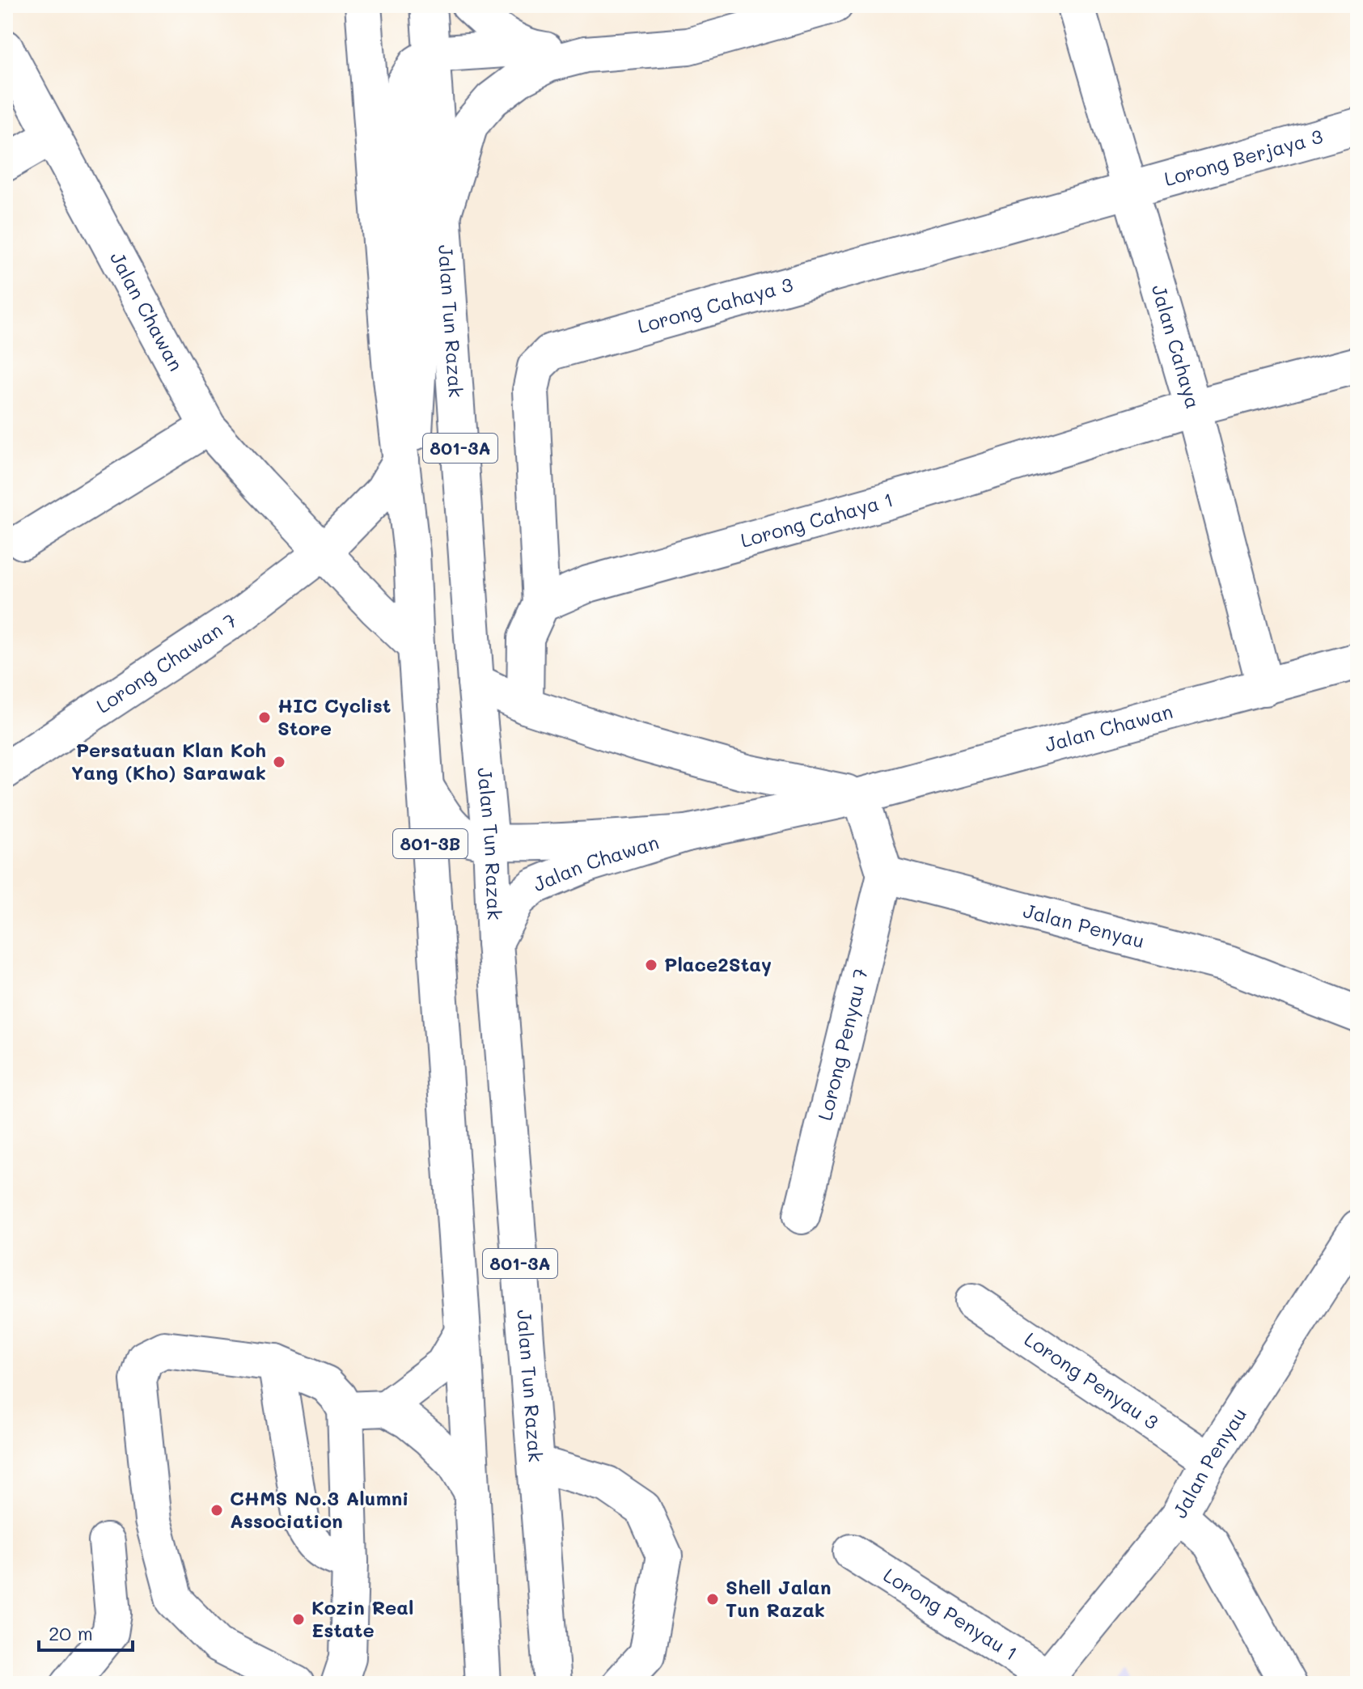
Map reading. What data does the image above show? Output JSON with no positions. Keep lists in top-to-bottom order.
{
  "streets": {
    "main road": [
      "Lorong Berjaya 3",
      "Lorong Cahaya 3",
      "Jalan Chawan",
      "Jalan Tun Razak",
      "Jalan Cahaya",
      "801-3A",
      "Lorong Cahaya 1",
      "Lorong Chawan 7",
      "801-3B",
      "Jalan Penyau",
      "Lorong Penyau 7",
      "Lorong Penyau 3",
      "Lorong Penyau 1"
    ]
  },
  "crossings": [
    ["Lorong Berjaya 3", "Lorong Cahaya 3"],
    ["Lorong Berjaya 3", "Jalan Cahaya"],
    ["Lorong Cahaya 3", "Jalan Cahaya"],
    ["Lorong Cahaya 3", "Lorong Cahaya 1"],
    ["Jalan Chawan", "Jalan Tun Razak"],
    ["Jalan Chawan", "Jalan Cahaya"],
    ["Jalan Chawan", "Lorong Chawan 7"],
    ["Jalan Chawan", "801-3B"],
    ["Jalan Cahaya", "Lorong Cahaya 1"],
    ["Lorong Chawan 7", "801-3B"],
    ["Jalan Penyau", "Lorong Penyau 7"],
    ["Jalan Penyau", "Lorong Penyau 3"],
    ["Jalan Penyau", "Lorong Penyau 1"]
  ],
  "places": [
    "HIC Cyclist Store",
    "Persatuan Klan Koh Yang (Kho) Sarawak",
    "Place2Stay",
    "CHMS No.3 Alumni Association",
    "Shell Jalan Tun Razak",
    "Kozin Real Estate"
  ],
  "scale_bar": "20 m"
}
